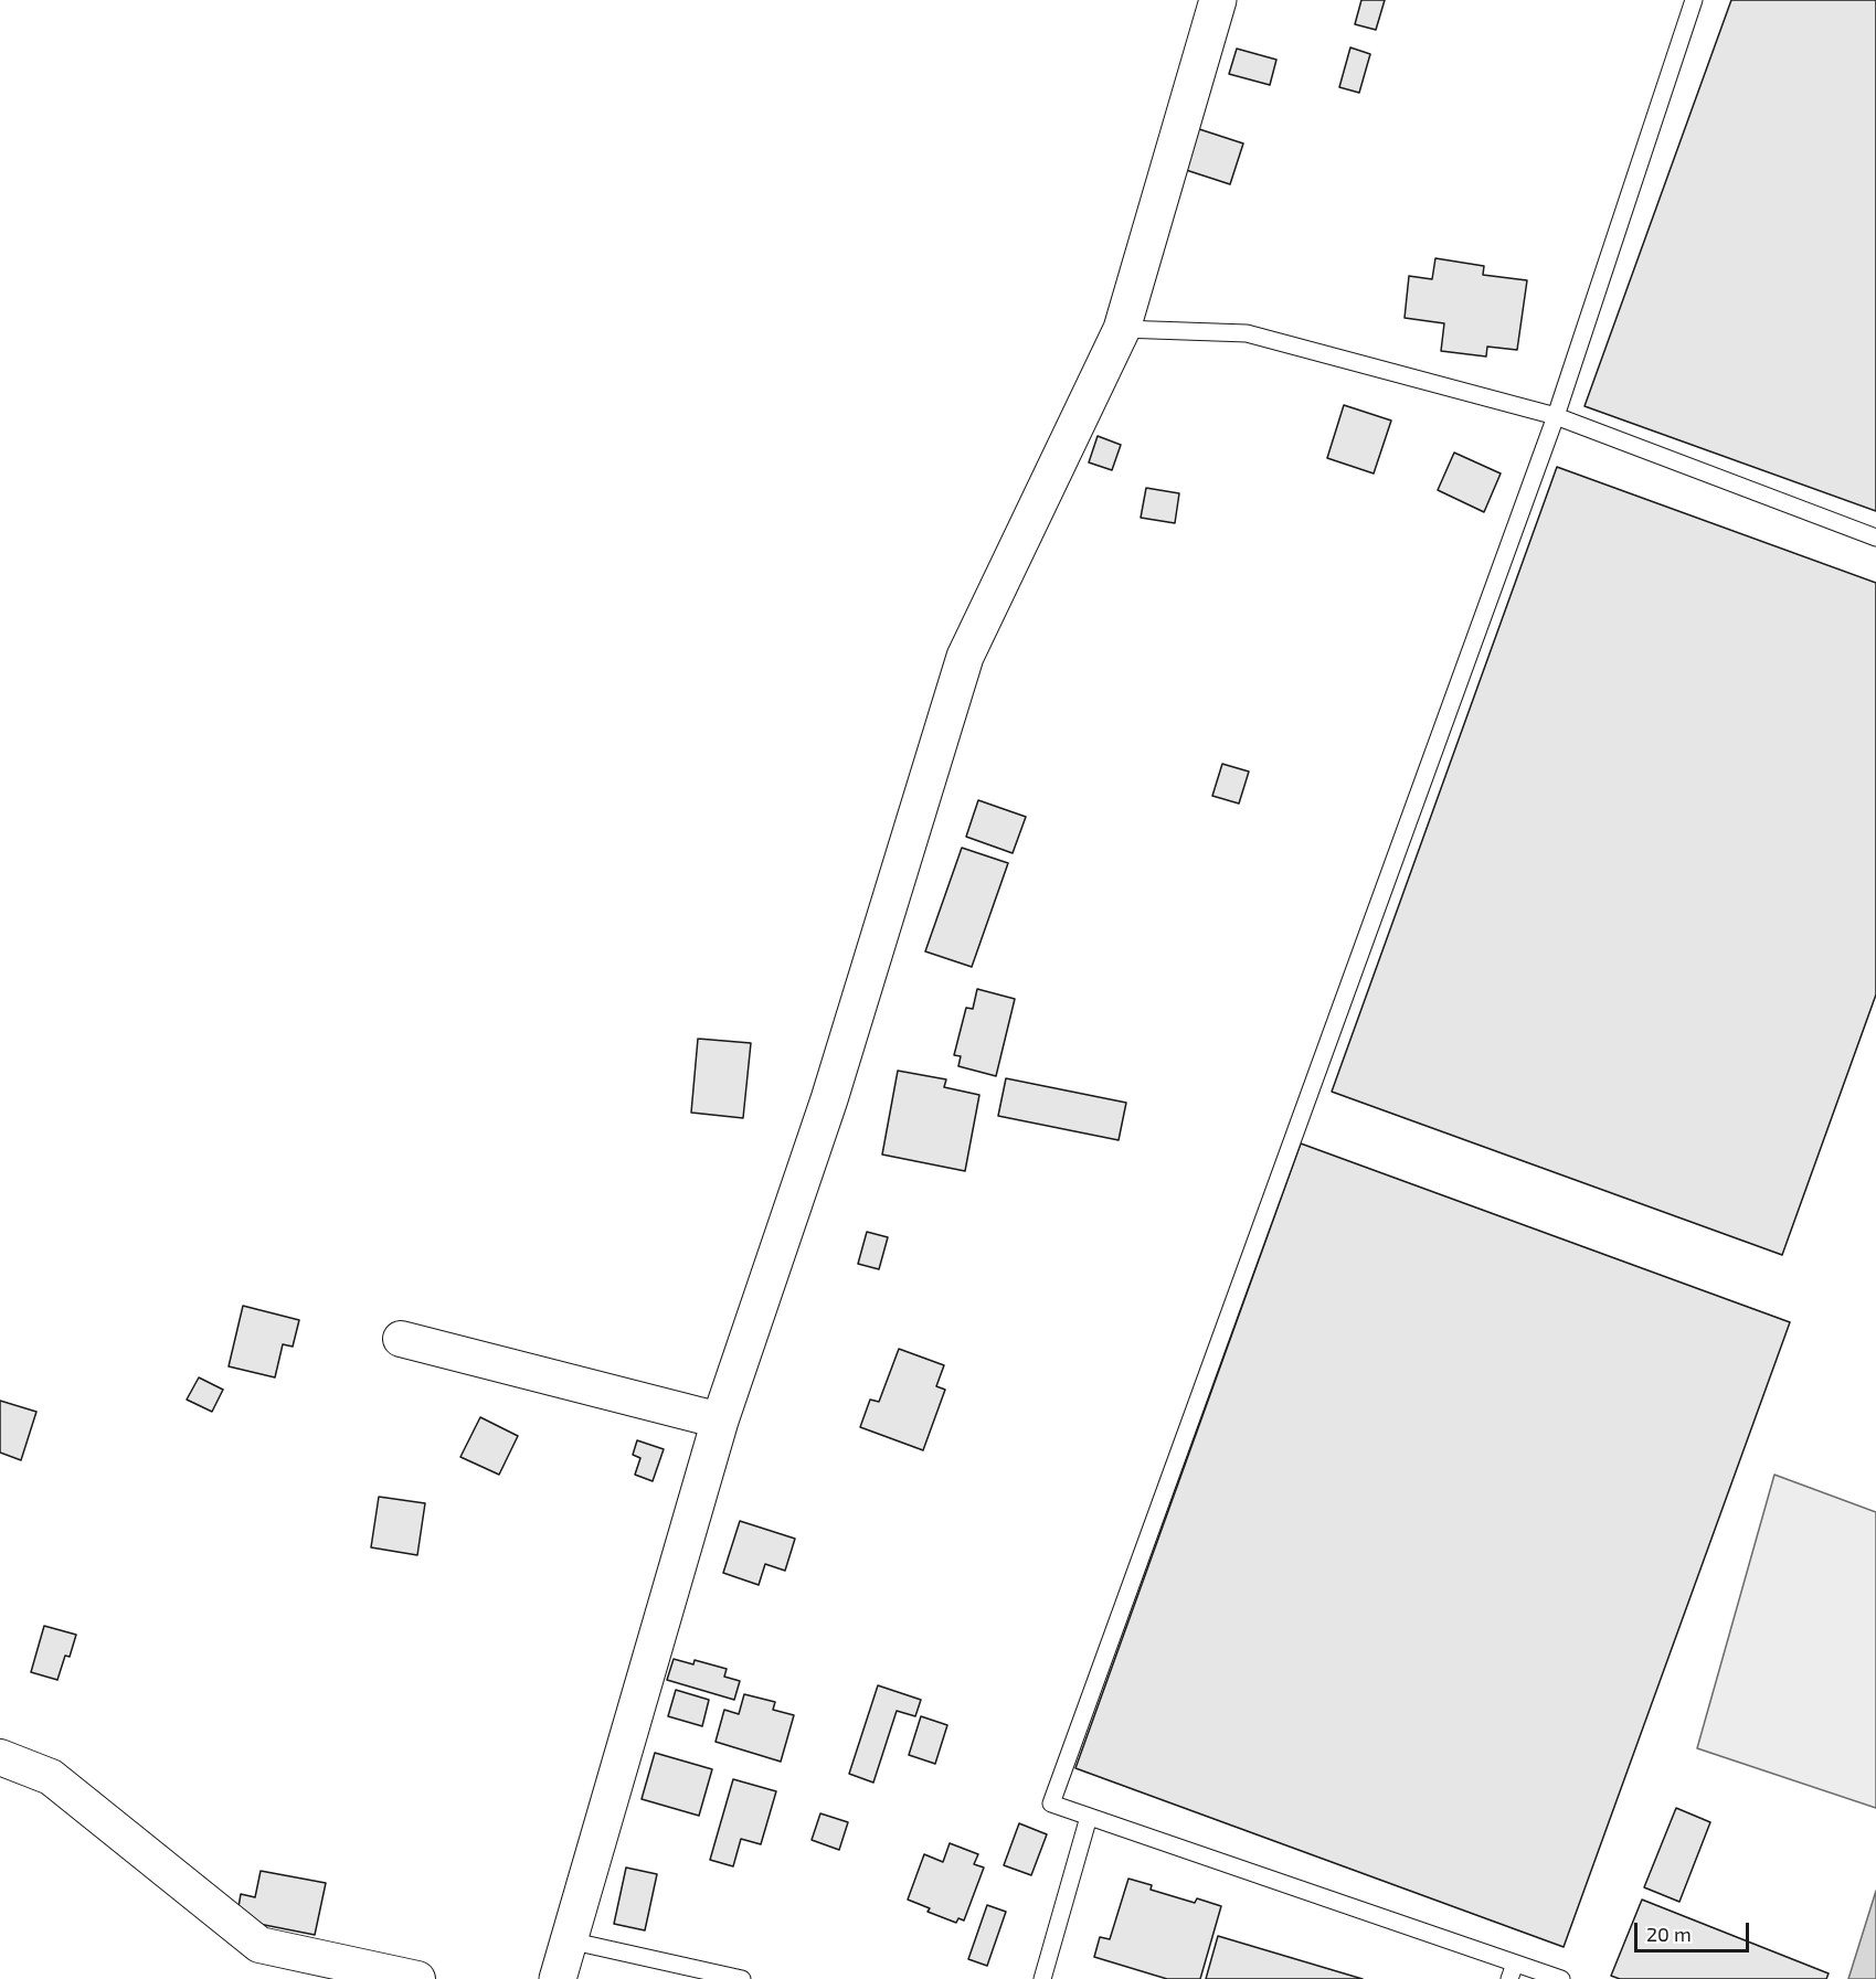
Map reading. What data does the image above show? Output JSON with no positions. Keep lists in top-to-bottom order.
{
  "scale_bar": "20 m"
}
